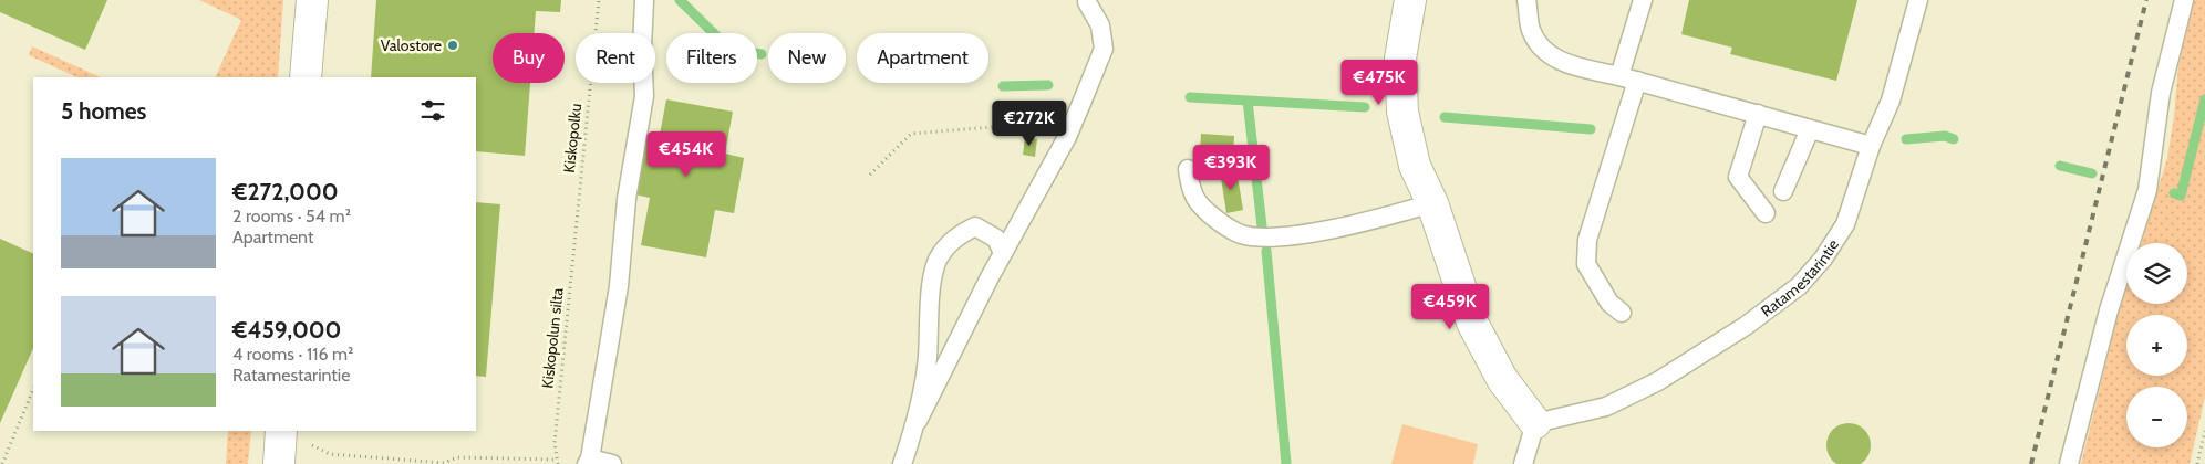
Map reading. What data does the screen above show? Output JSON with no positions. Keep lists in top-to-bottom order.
{
  "streets": {
    "lane": ["Ratamestarintie"],
    "path": ["Kiskopolku", "Kiskopolun silta"]
  },
  "crossings": [
    ["Kiskopolku", "Kiskopolun silta"]
  ],
  "places": ["Valostore"],
  "page": {
    "chip": [
      "Buy",
      "Rent",
      "Filters",
      "New",
      "Apartment"
    ],
    "price": [
      "€475K",
      "€272K",
      "€454K",
      "€393K",
      "€459K"
    ],
    "heading": "5 homes",
    "list": [
      {
        "name": "€272,000",
        "note": "2 rooms · 54 m² · Apartment"
      },
      {
        "name": "€459,000",
        "note": "4 rooms · 116 m² · Ratamestarintie"
      }
    ],
    "map_buttons": ["+", "−"]
  }
}
